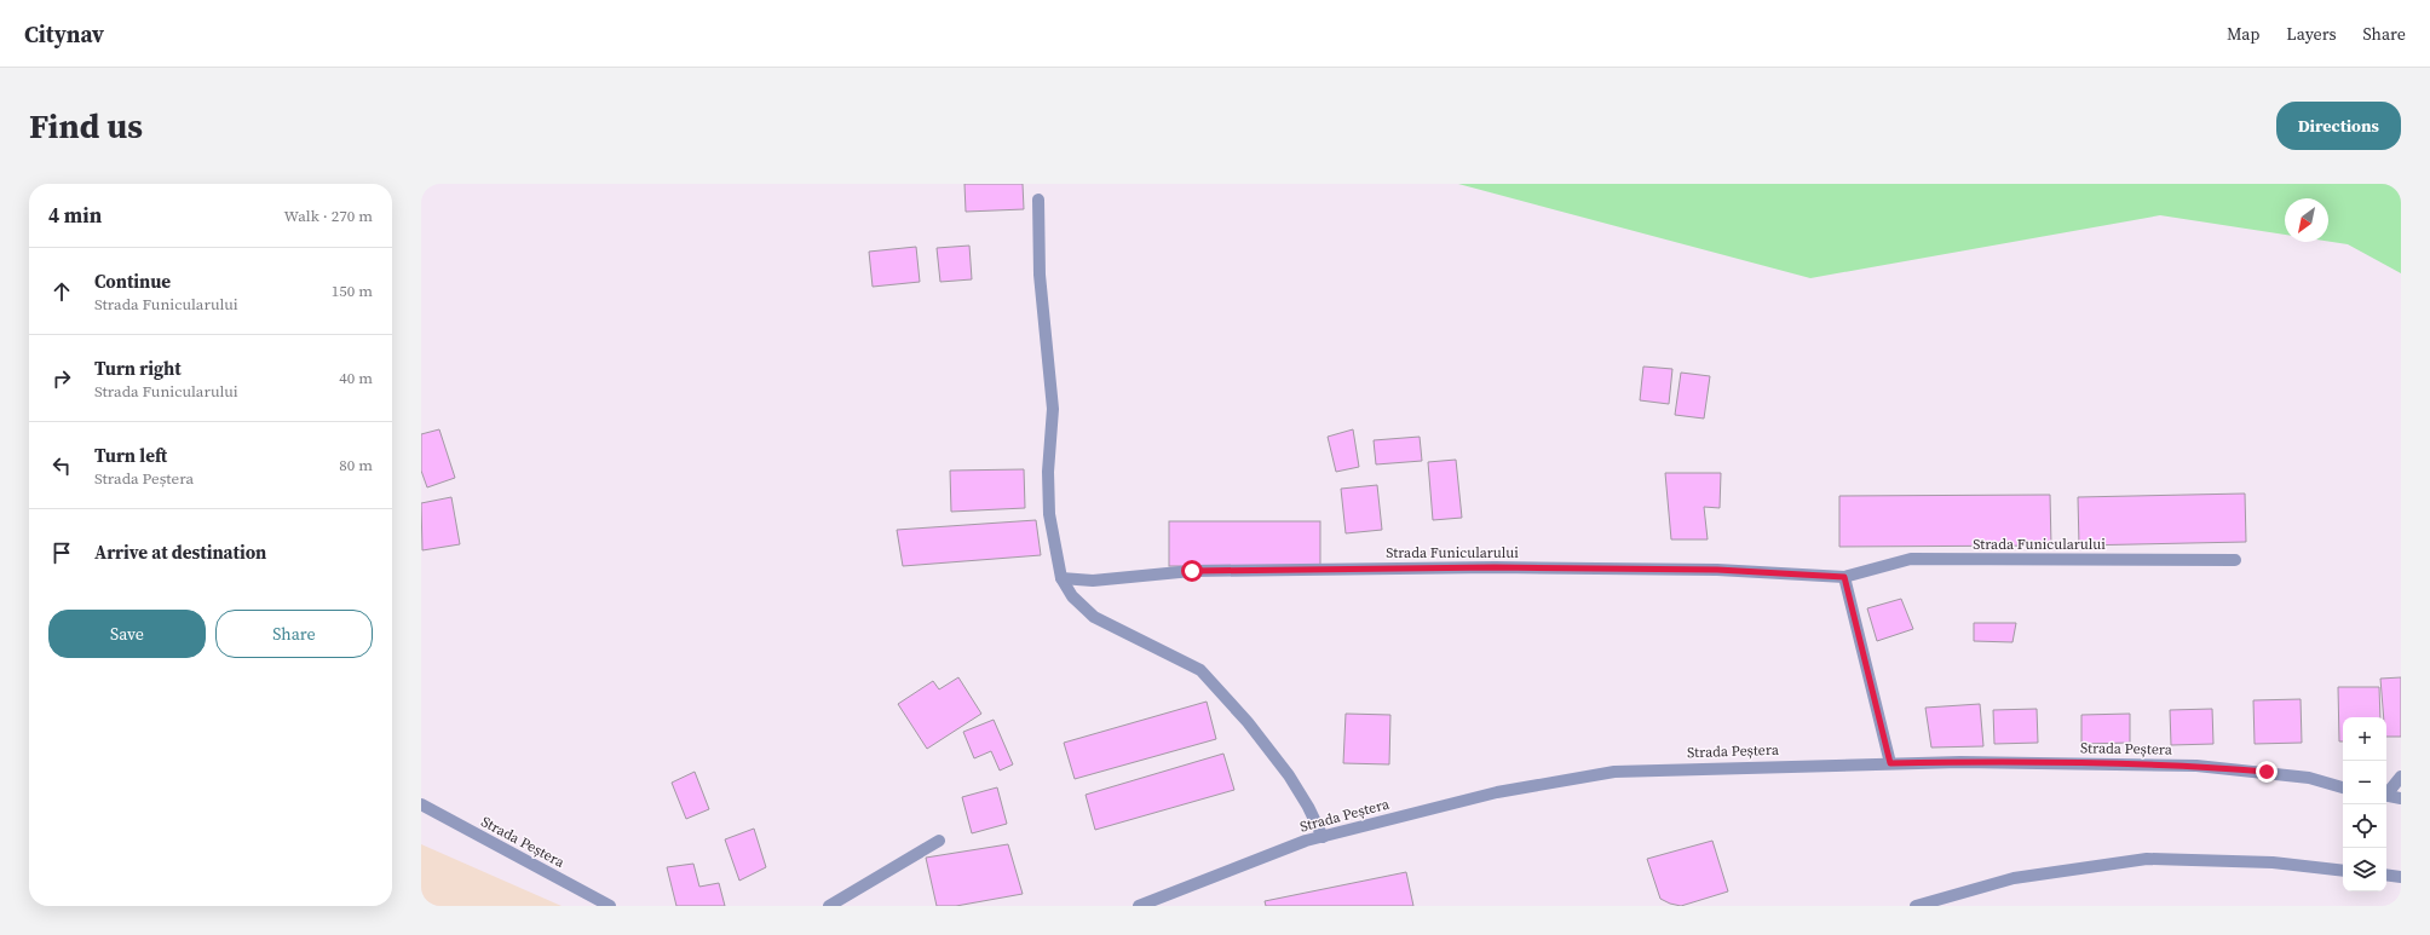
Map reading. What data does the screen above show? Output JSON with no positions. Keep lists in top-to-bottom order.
{
  "streets": {
    "street": ["Strada Funicularului", "Strada Peștera"]
  },
  "north": "bottom left",
  "page": {
    "header": "Citynav",
    "nav": ["Map", "Layers", "Share"],
    "buttons": [
      "Directions",
      ["Save", "Share"]
    ],
    "title": "Find us",
    "heading": ["4 min", "Walk · 270 m"],
    "list": [
      ["Continue", "Strada Funicularului", "150 m"],
      ["Turn right", "Strada Funicularului", "40 m"],
      ["Turn left", "Strada Peștera", "80 m"],
      "Arrive at destination"
    ],
    "map_buttons": ["+", "−"]
  }
}
